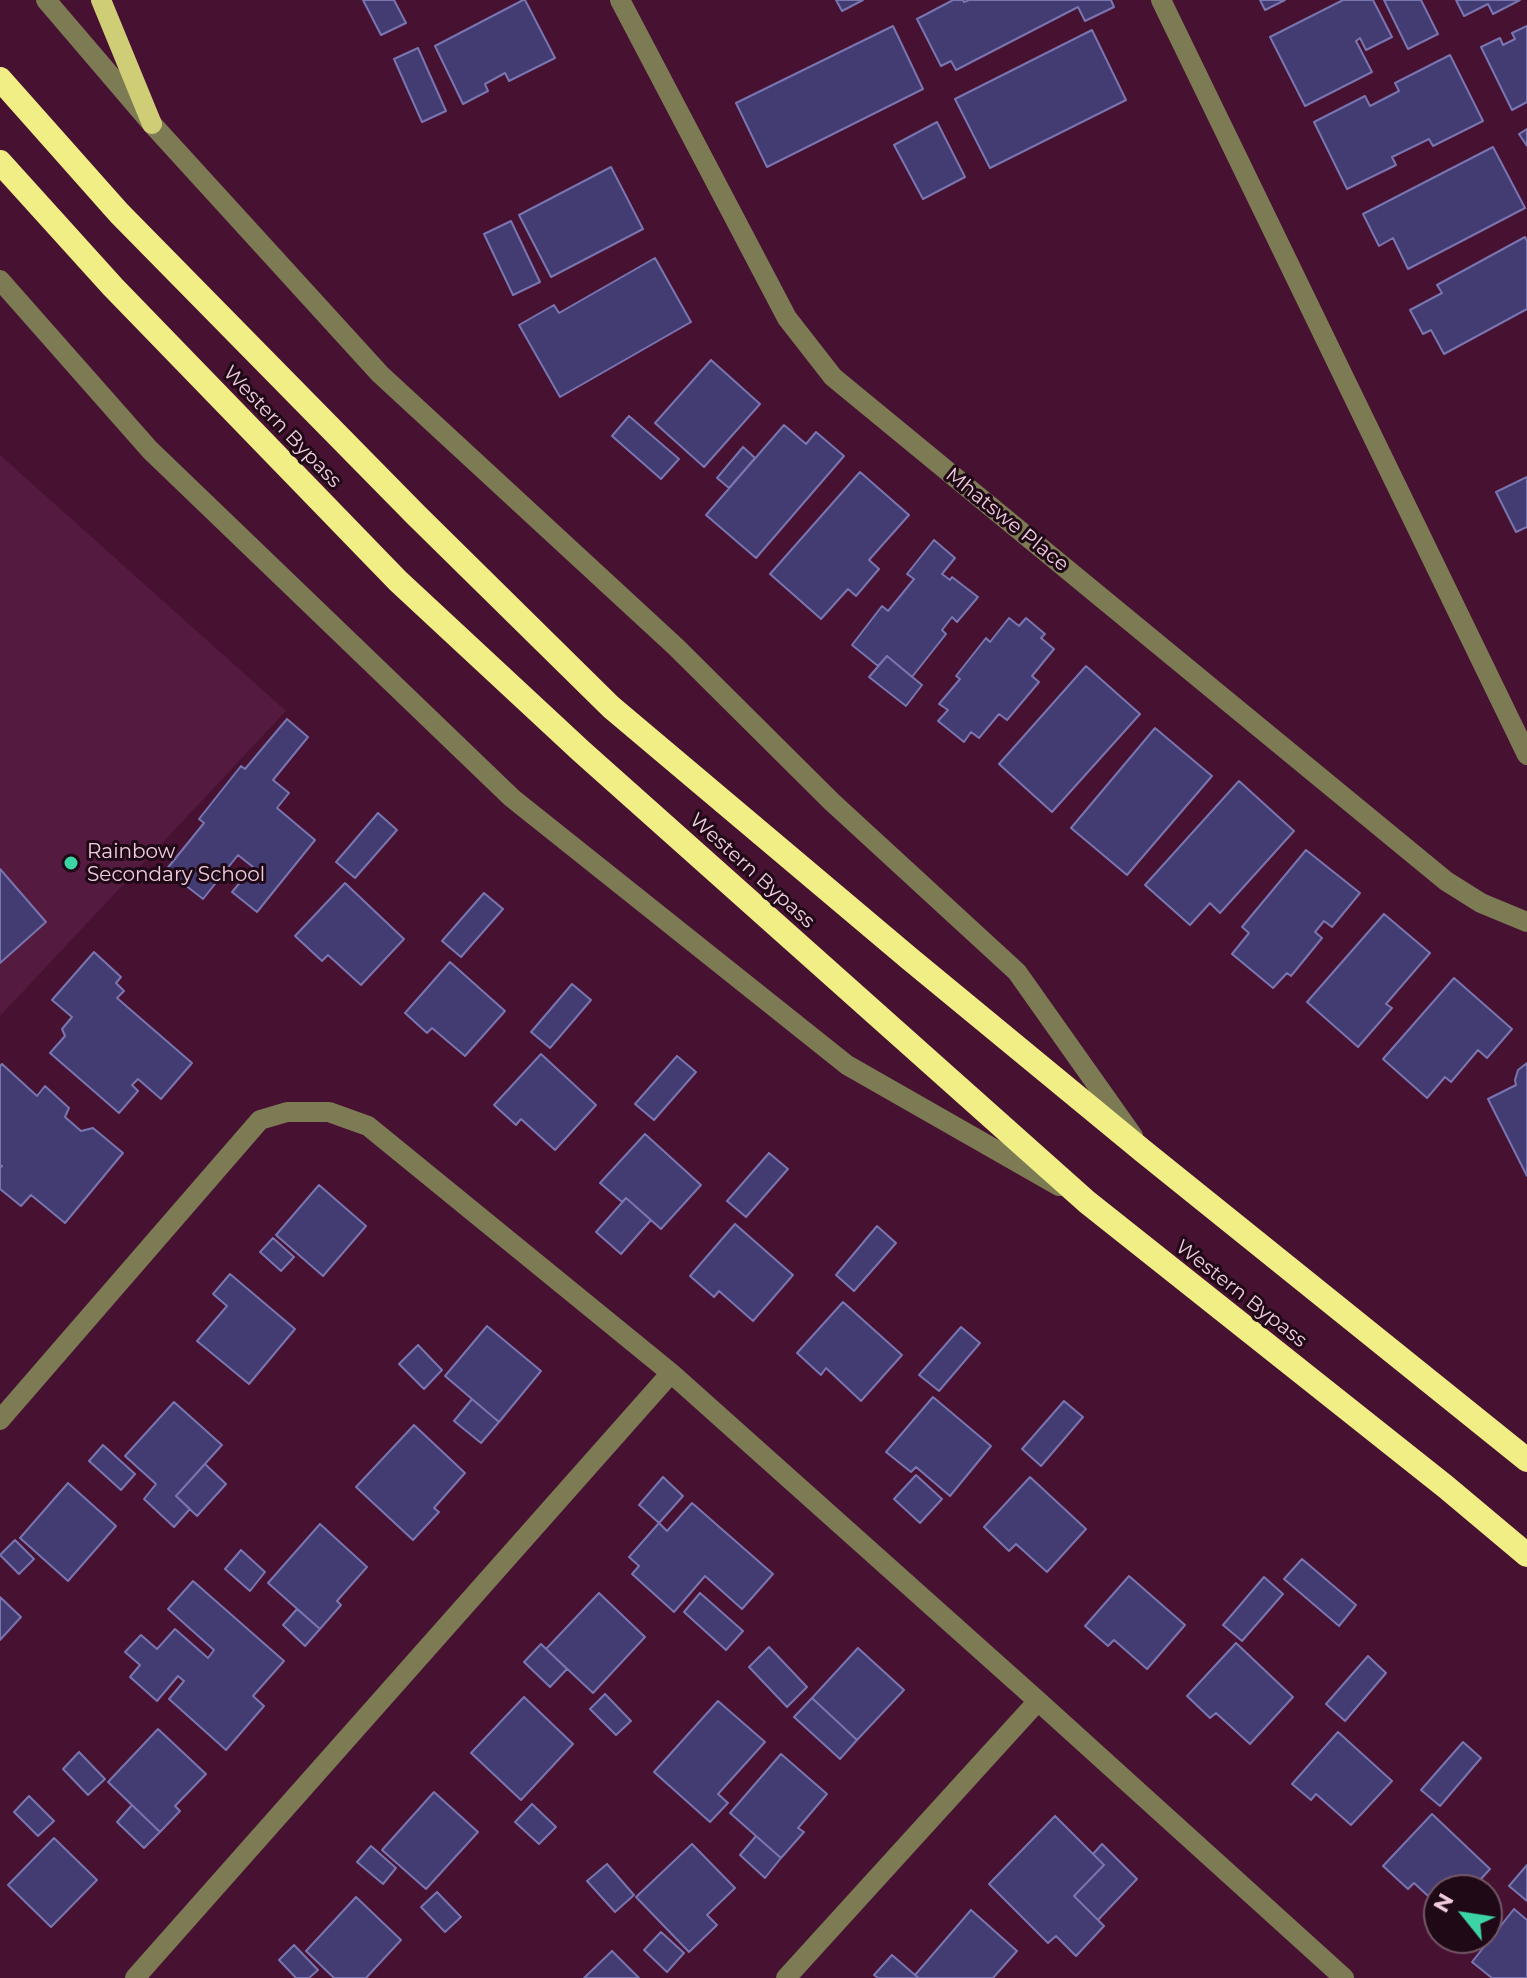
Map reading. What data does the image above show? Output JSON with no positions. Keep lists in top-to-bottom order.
{
  "streets": {
    "highway": ["Western Bypass"],
    "street": ["Mhatswe Place"]
  },
  "places": ["Rainbow Secondary School"],
  "north": "top left"
}
